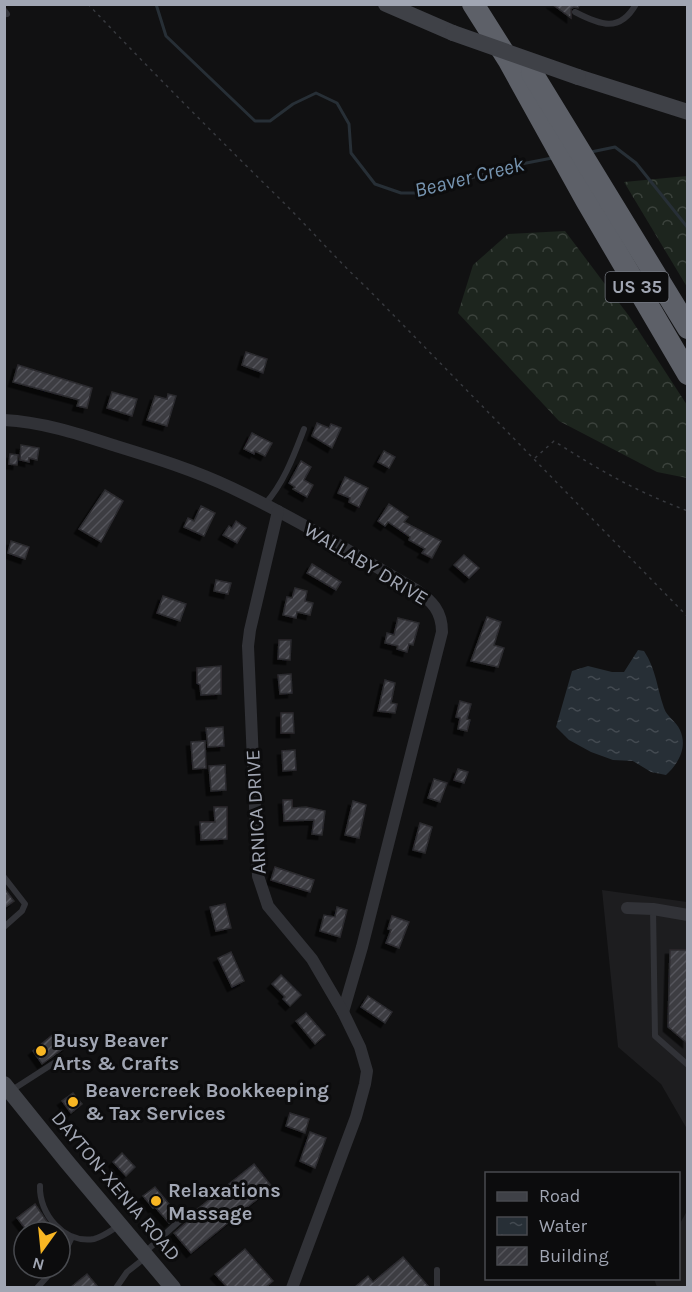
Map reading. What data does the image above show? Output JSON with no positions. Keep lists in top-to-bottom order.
{
  "streets": {
    "highway": ["US 35"],
    "main road": ["DAYTON-XENIA ROAD"],
    "street": ["WALLABY DRIVE", "ARNICA DRIVE"]
  },
  "crossings": [
    ["WALLABY DRIVE", "ARNICA DRIVE"]
  ],
  "water": ["Beaver Creek"],
  "places": ["Busy Beaver Arts & Crafts", "Beavercreek Bookkeeping & Tax Services", "Relaxations Massage"],
  "legend": ["Road", "Water", "Building"],
  "north": "bottom"
}
